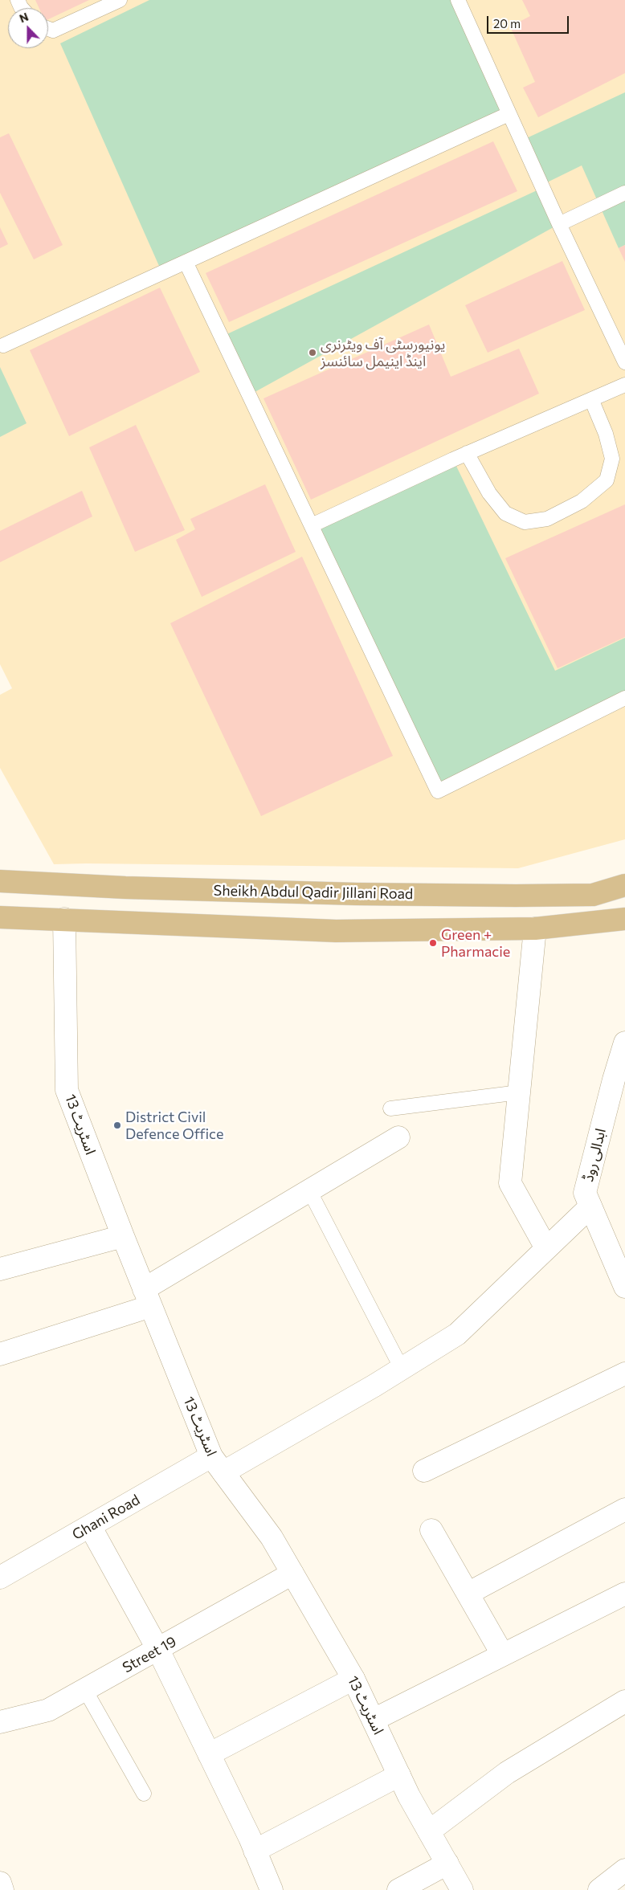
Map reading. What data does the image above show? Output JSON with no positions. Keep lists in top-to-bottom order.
{
  "streets": {
    "main road": ["Sheikh Abdul Qadir Jillani Road"],
    "street": [
      "اسٹریٹ 13",
      "ابدالی روڈ",
      "Ghani Road",
      "Street 19"
    ]
  },
  "crossings": [
    ["اسٹریٹ 13", "Ghani Road"],
    ["اسٹریٹ 13", "Street 19"],
    ["ابدالی روڈ", "Ghani Road"]
  ],
  "places": ["یونیورسٹی آف ویٹرنری اینڈ اینیمل سائنسز", "Green + Pharmacie", "District Civil Defence Office"],
  "scale_bar": "20 m",
  "north": "top"
}
